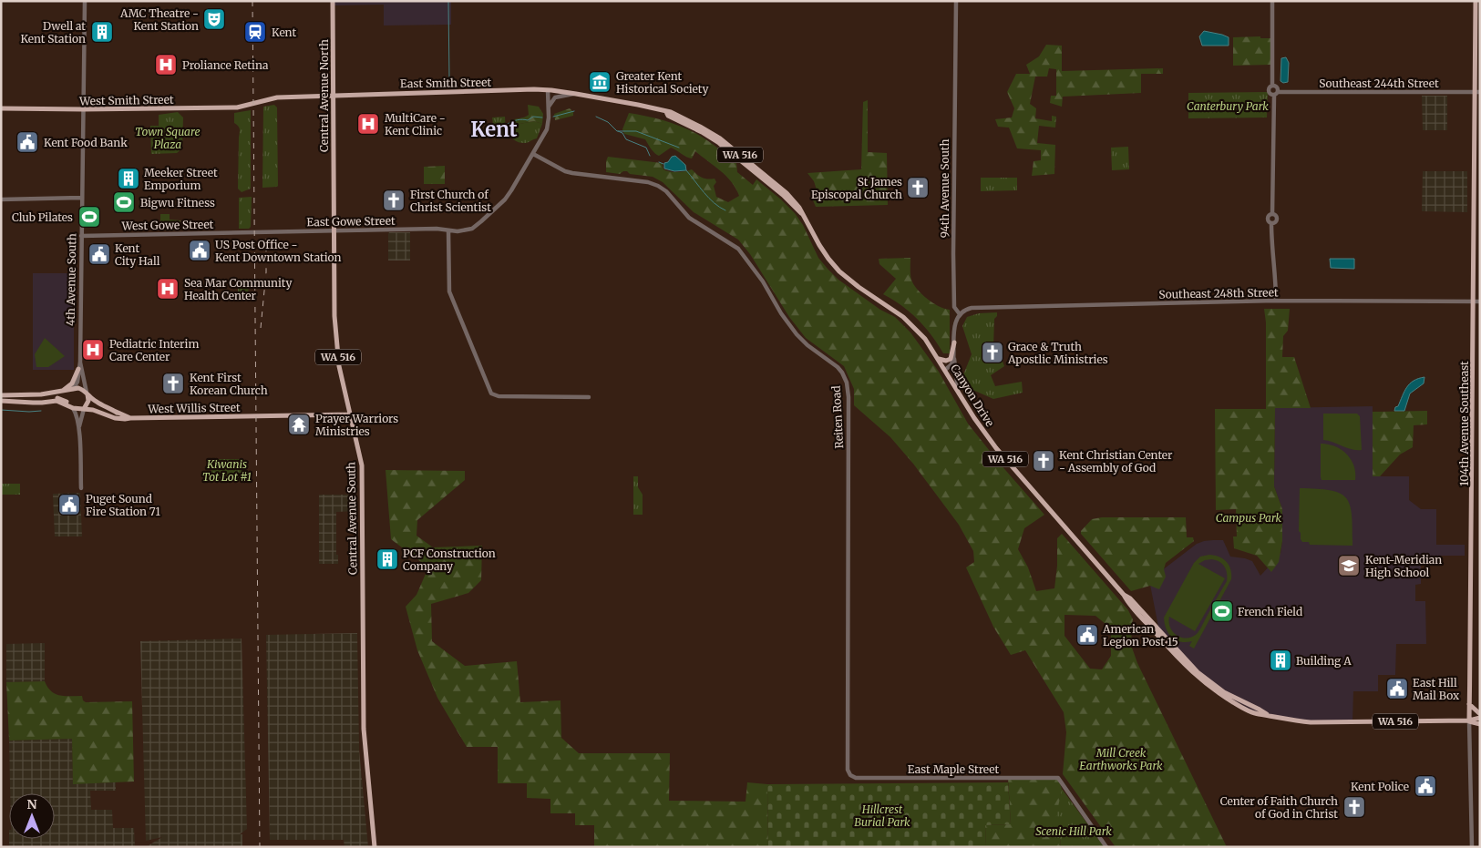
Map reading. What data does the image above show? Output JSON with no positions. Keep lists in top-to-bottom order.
{
  "streets": {
    "main road": [
      "East Smith Street",
      "Central Avenue North",
      "West Smith Street",
      "WA 516",
      "Canyon Drive",
      "West Willis Street",
      "104th Avenue Southeast",
      "Central Avenue South"
    ],
    "street": [
      "Southeast 244th Street",
      "94th Avenue South",
      "East Gowe Street",
      "West Gowe Street",
      "4th Avenue South",
      "Southeast 248th Street",
      "Reiten Road",
      "East Maple Street"
    ]
  },
  "crossings": [
    ["East Smith Street", "Central Avenue North"],
    ["East Smith Street", "West Smith Street"],
    ["East Smith Street", "East Gowe Street"],
    ["East Smith Street", "Canyon Drive"],
    ["Southeast 244th Street", "104th Avenue Southeast"],
    ["Central Avenue North", "Central Avenue South"],
    ["West Smith Street", "4th Avenue South"],
    ["WA 516", "Canyon Drive"],
    ["WA 516", "104th Avenue Southeast"],
    ["94th Avenue South", "Southeast 248th Street"],
    ["94th Avenue South", "Canyon Drive"],
    ["East Gowe Street", "West Gowe Street"],
    ["East Gowe Street", "Reiten Road"],
    ["East Gowe Street", "Central Avenue South"],
    ["West Gowe Street", "4th Avenue South"],
    ["4th Avenue South", "West Willis Street"],
    ["Southeast 248th Street", "104th Avenue Southeast"],
    ["Canyon Drive", "104th Avenue Southeast"],
    ["West Willis Street", "Central Avenue South"],
    ["Reiten Road", "East Maple Street"]
  ],
  "districts": ["Kent"],
  "parks": [
    "Canterbury Park",
    "Town Square Plaza",
    "Kiwanis Tot Lot #1",
    "Campus Park",
    "Mill Creek Earthworks Park",
    "Hillcrest Burial Park",
    "Scenic Hill Park"
  ],
  "places": {
    "theatre": ["AMC Theatre - Kent Station"],
    "building": [
      "Dwell at Kent Station",
      "Meeker Street Emporium",
      "PCF Construction Company",
      "Building A"
    ],
    "station": ["Kent"],
    "hospital": [
      "Proliance Retina",
      "MultiCare - Kent Clinic",
      "Sea Mar Community Health Center",
      "Pediatric Interim Care Center"
    ],
    "museum": ["Greater Kent Historical Society"],
    "public building": [
      "Kent Food Bank",
      "US Post Office - Kent Downtown Station",
      "Kent City Hall",
      "Puget Sound Fire Station 71",
      "American Legion Post 15",
      "East Hill Mail Box",
      "Kent Police"
    ],
    "church": [
      "St James Episcopal Church",
      "First Church of Christ Scientist",
      "Grace & Truth Apostlic Ministries",
      "Kent First Korean Church",
      "Kent Christian Center - Assembly of God",
      "Center of Faith Church of God in Christ"
    ],
    "sports": ["Bigwu Fitness", "Club Pilates", "French Field"],
    "temple": ["Prayer Warriors Ministries"],
    "school or university": ["Kent-Meridian High School"]
  },
  "north": "top"
}
